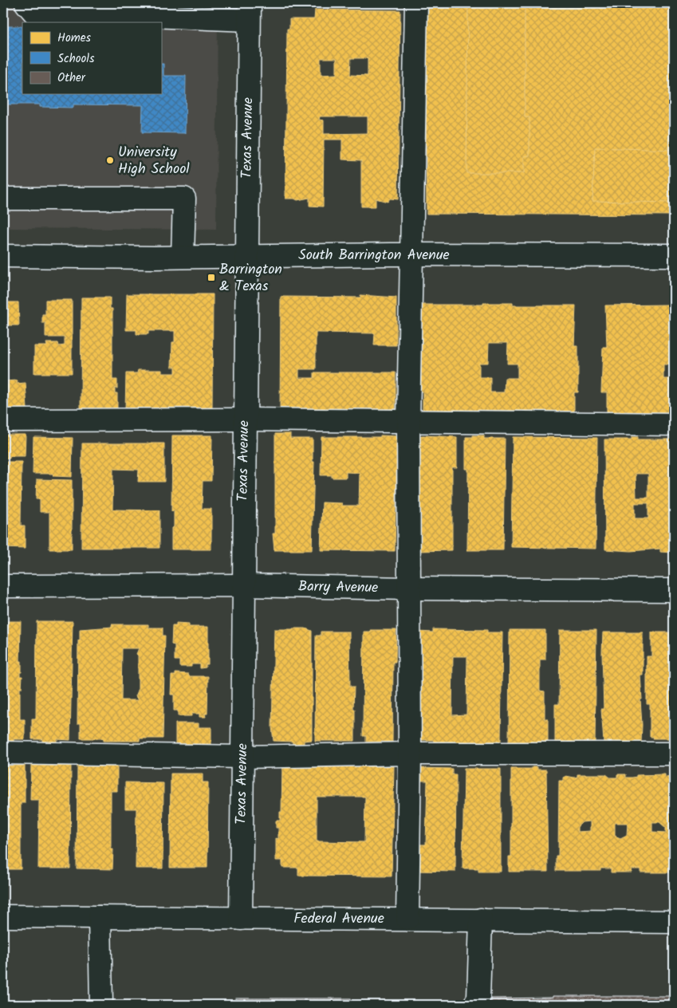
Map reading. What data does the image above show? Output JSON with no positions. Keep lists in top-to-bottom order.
{
  "streets": {
    "street": [
      "Texas Avenue",
      "South Barrington Avenue",
      "Barry Avenue",
      "Federal Avenue"
    ]
  },
  "crossings": [
    ["Texas Avenue", "South Barrington Avenue"],
    ["Texas Avenue", "Barry Avenue"],
    ["Texas Avenue", "Federal Avenue"]
  ],
  "places": {
    "other": ["University High School"],
    "transit": ["Barrington & Texas"]
  },
  "legend": ["Homes", "Schools", "Other"]
}
